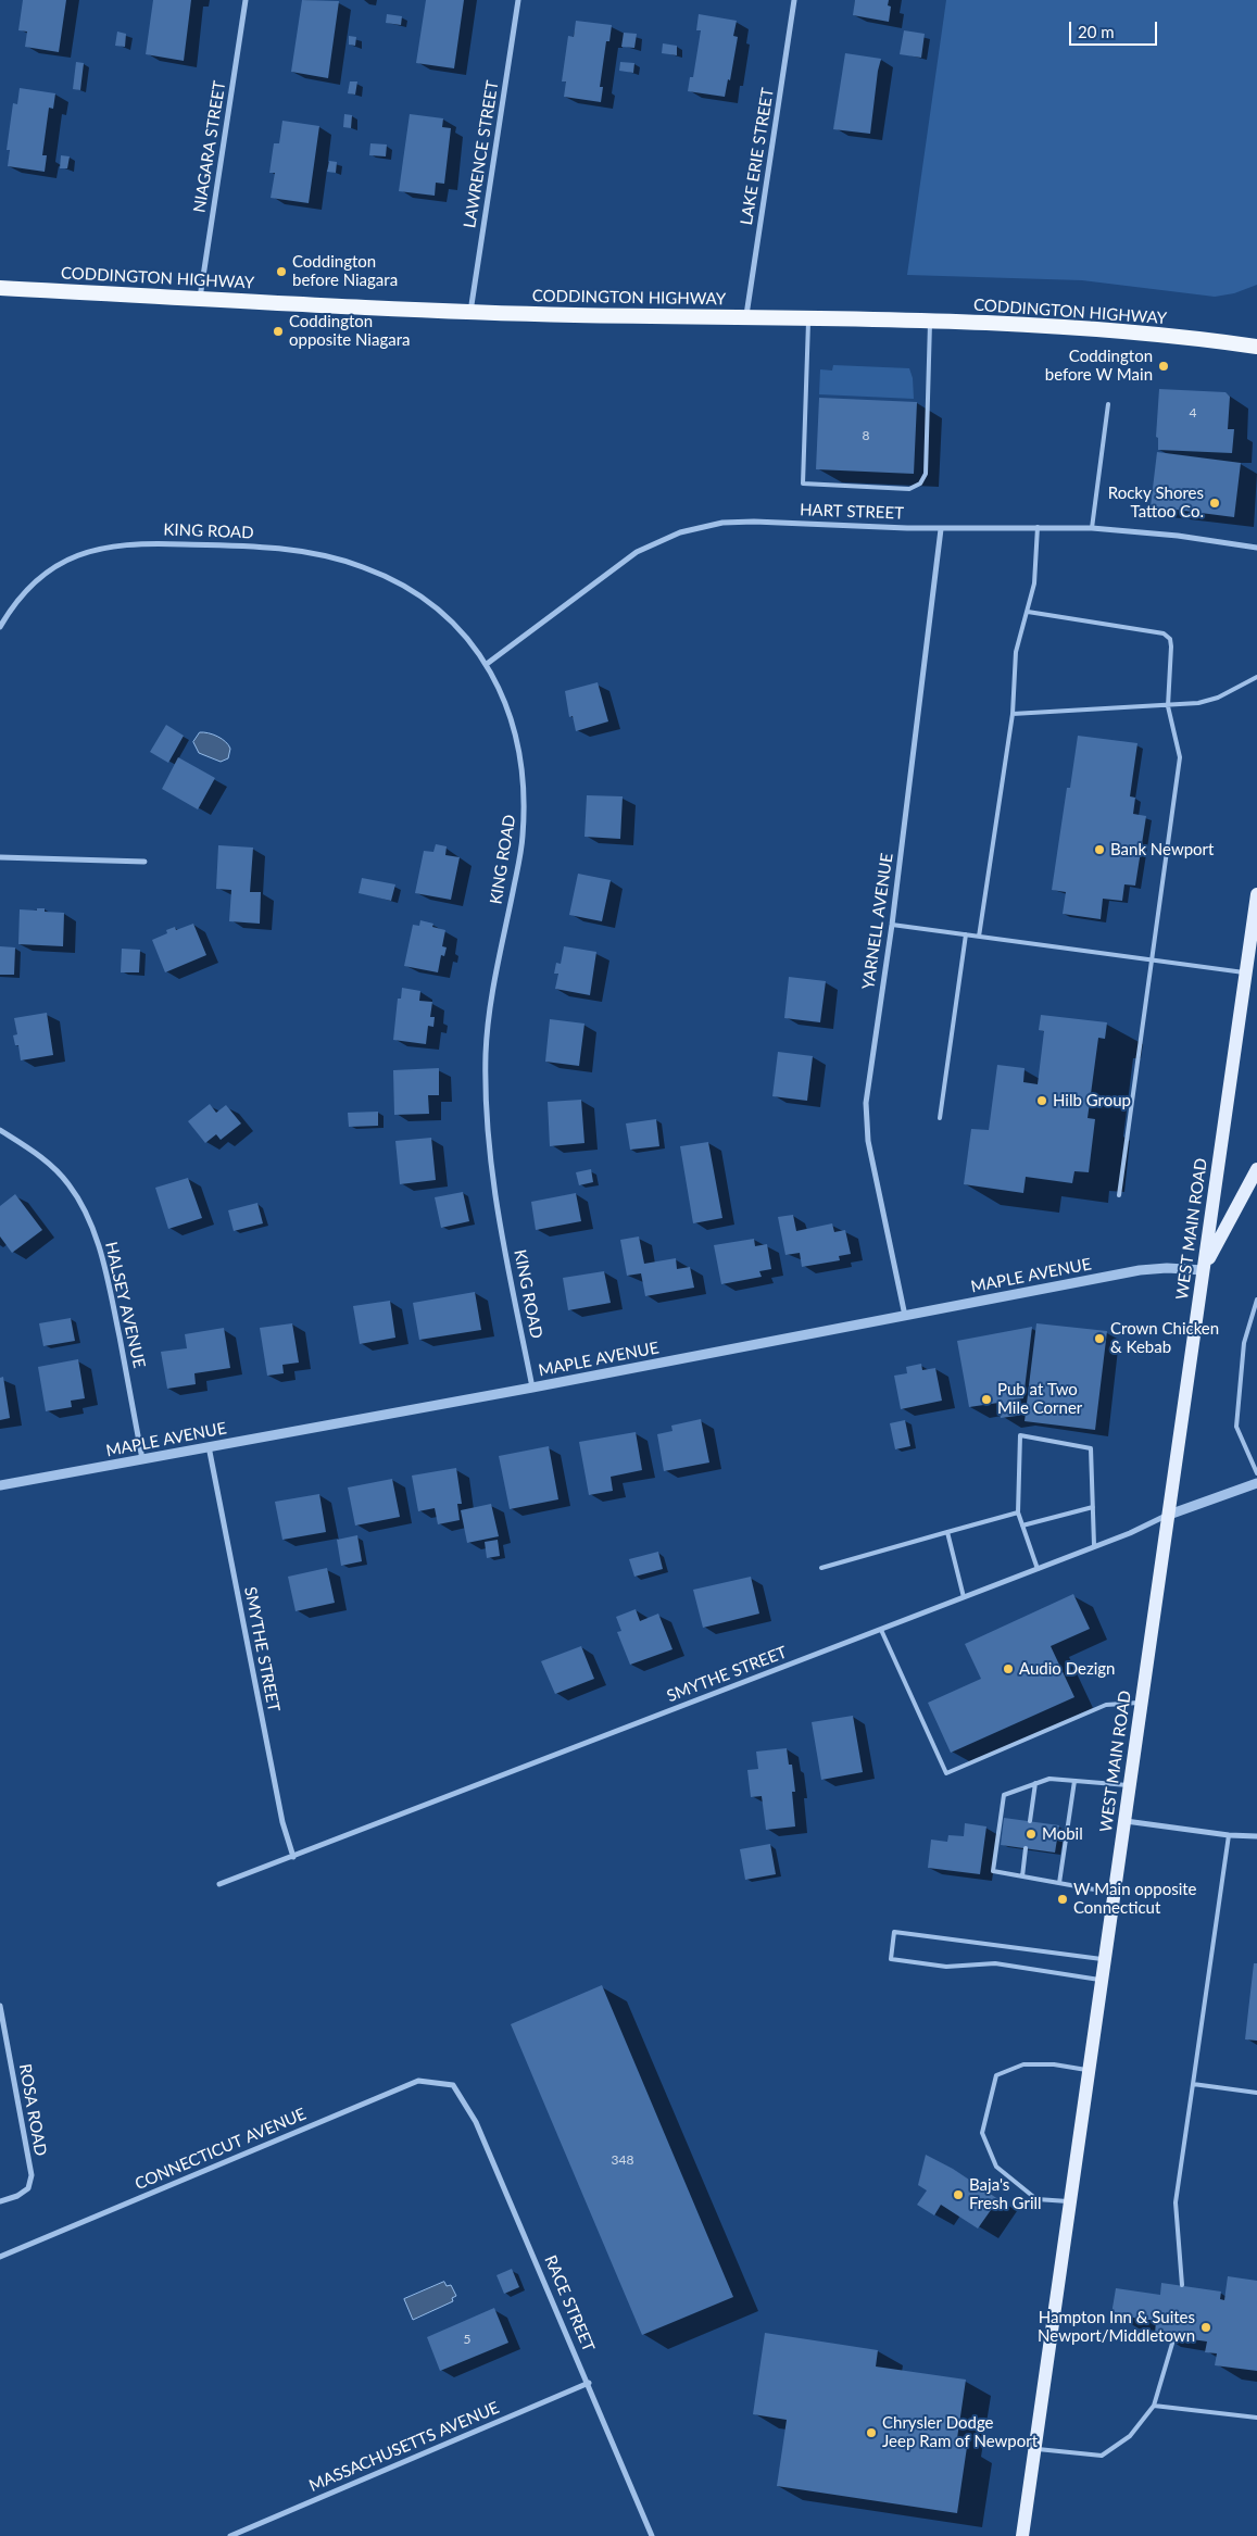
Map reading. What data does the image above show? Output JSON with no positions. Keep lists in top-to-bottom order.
{
  "streets": {
    "highway": ["CODDINGTON HIGHWAY"],
    "main road": ["WEST MAIN ROAD"],
    "street": [
      "NIAGARA STREET",
      "LAWRENCE STREET",
      "LAKE ERIE STREET",
      "HART STREET",
      "KING ROAD",
      "YARNELL AVENUE",
      "MAPLE AVENUE",
      "HALSEY AVENUE",
      "SMYTHE STREET",
      "ROSA ROAD",
      "CONNECTICUT AVENUE",
      "RACE STREET",
      "MASSACHUSETTS AVENUE"
    ]
  },
  "crossings": [
    ["NIAGARA STREET", "CODDINGTON HIGHWAY"],
    ["LAWRENCE STREET", "CODDINGTON HIGHWAY"],
    ["LAKE ERIE STREET", "CODDINGTON HIGHWAY"],
    ["HART STREET", "KING ROAD"],
    ["HART STREET", "YARNELL AVENUE"],
    ["KING ROAD", "MAPLE AVENUE"],
    ["YARNELL AVENUE", "MAPLE AVENUE"],
    ["WEST MAIN ROAD", "MAPLE AVENUE"],
    ["WEST MAIN ROAD", "SMYTHE STREET"],
    ["MAPLE AVENUE", "HALSEY AVENUE"],
    ["MAPLE AVENUE", "SMYTHE STREET"],
    ["CONNECTICUT AVENUE", "RACE STREET"],
    ["RACE STREET", "MASSACHUSETTS AVENUE"]
  ],
  "places": [
    "Coddington before Niagara",
    "Coddington opposite Niagara",
    "Coddington before W Main",
    "Rocky Shores Tattoo Co.",
    "Bank Newport",
    "Hilb Group",
    "Crown Chicken & Kebab",
    "Pub at Two Mile Corner",
    "Audio Dezign",
    "Mobil",
    "W Main opposite Connecticut",
    "Baja's Fresh Grill",
    "Hampton Inn & Suites Newport/Middletown",
    "Chrysler Dodge Jeep Ram of Newport"
  ],
  "house_numbers": [
    "4",
    "8",
    "348",
    "5"
  ],
  "scale_bar": "20 m"
}
